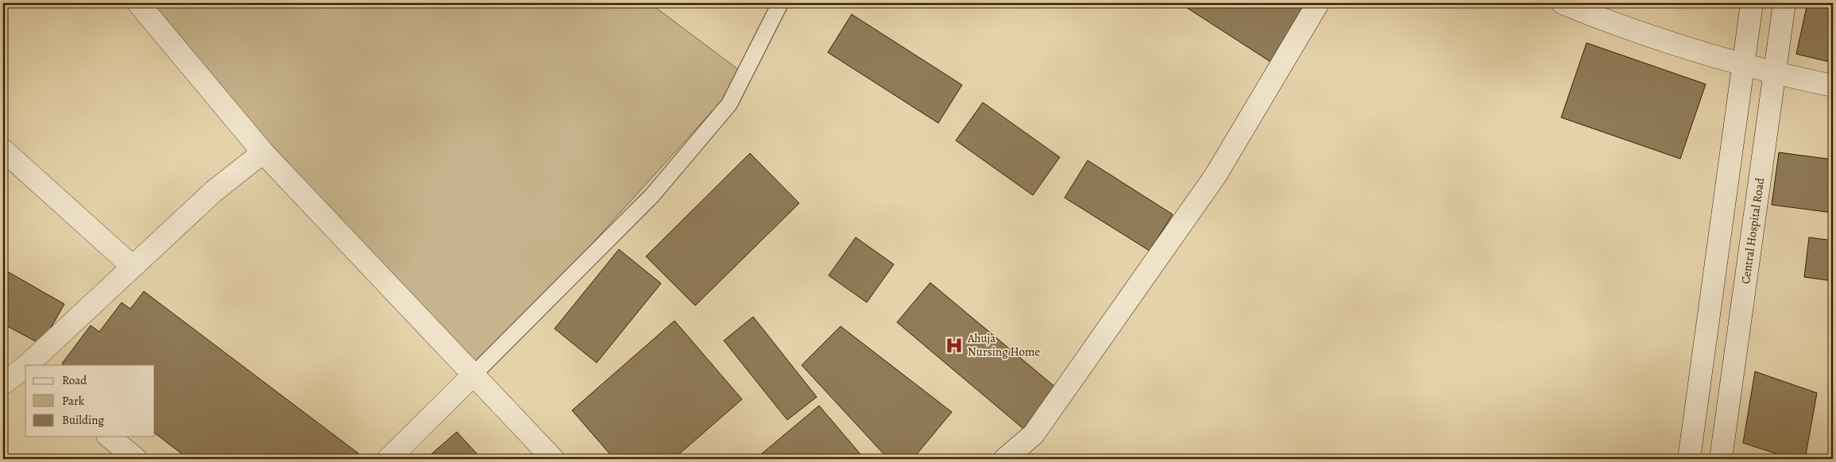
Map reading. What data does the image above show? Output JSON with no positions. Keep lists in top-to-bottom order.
{
  "streets": {
    "street": ["Central Hospital Road"]
  },
  "places": {
    "hospital": ["Ahuja Nursing Home"]
  },
  "legend": ["Road", "Park", "Building"]
}
